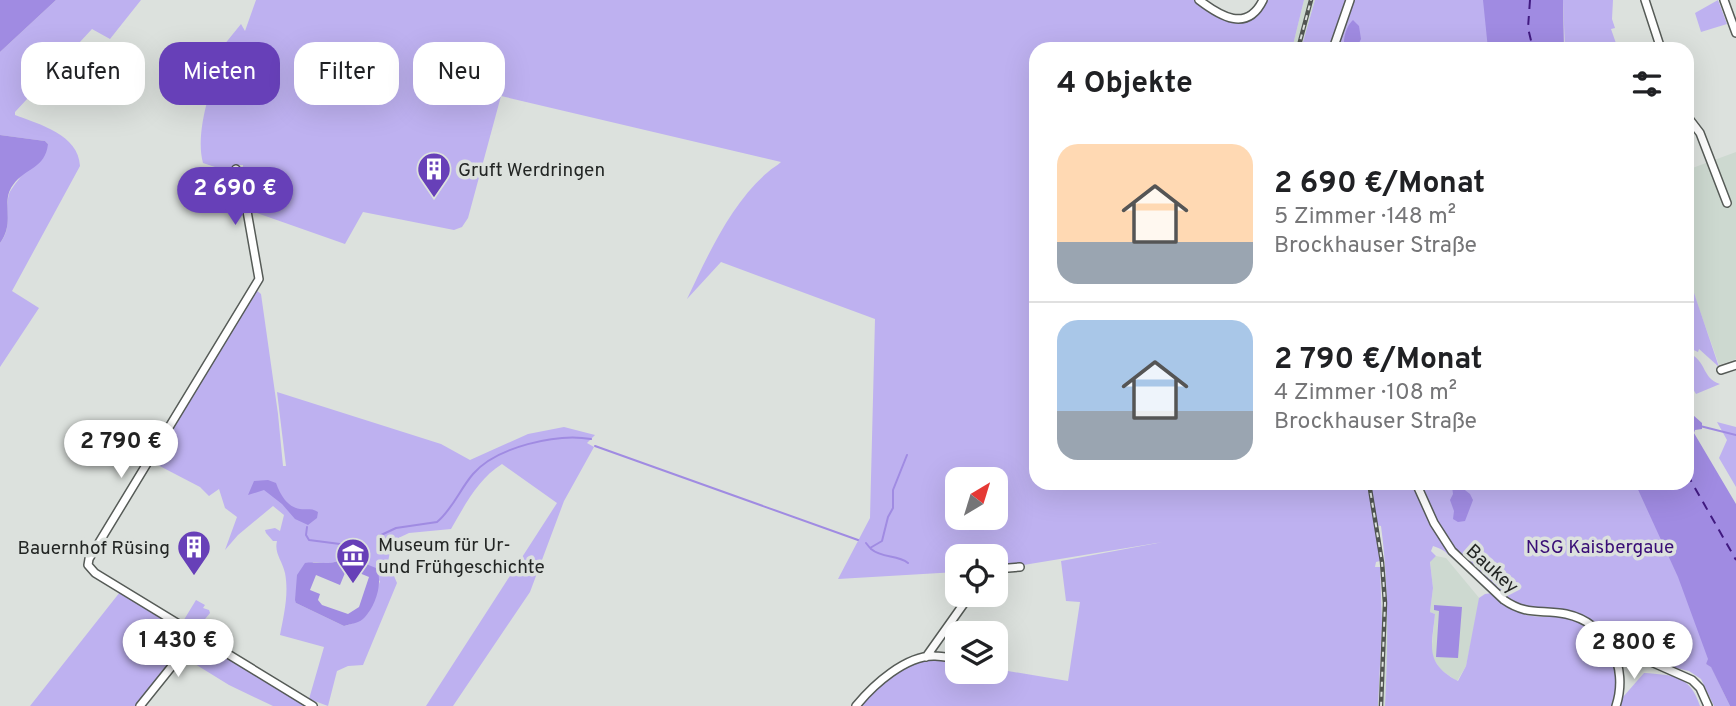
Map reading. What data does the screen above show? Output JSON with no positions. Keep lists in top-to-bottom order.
{
  "streets": {
    "street": ["Baukey"]
  },
  "parks": ["NSG Kaisbergaue"],
  "places": {
    "building": ["Gruft Werdringen", "Bauernhof Rüsing"],
    "museum": ["Museum für Ur- und Frühgeschichte"]
  },
  "north": "top right",
  "page": {
    "chip": [
      "Kaufen",
      "Mieten",
      "Filter",
      "Neu"
    ],
    "heading": "4 Objekte",
    "list": [
      {
        "name": "2 690 €/Monat",
        "note": "5 Zimmer · 148 m² · Brockhauser Straße"
      },
      {
        "name": "2 790 €/Monat",
        "note": "4 Zimmer · 108 m² · Brockhauser Straße"
      }
    ],
    "price": [
      "2 690 €",
      "2 790 €",
      "1 430 €",
      "2 800 €"
    ]
  }
}
